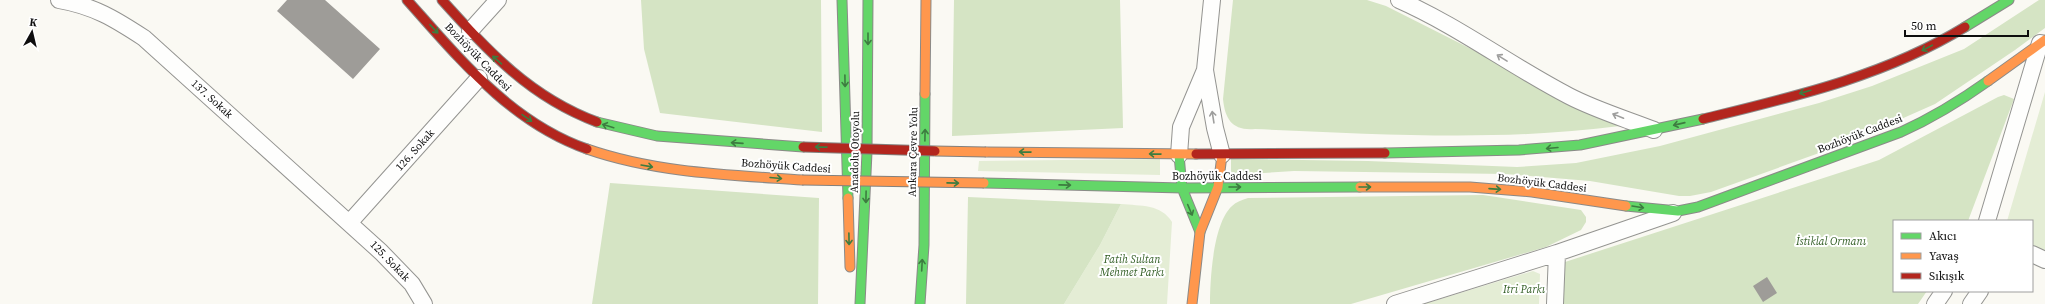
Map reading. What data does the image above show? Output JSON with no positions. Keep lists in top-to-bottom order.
{
  "streets": {
    "main road": ["Bozhöyük Caddesi", "Anadolu Otoyolu", "Ankara Çevre Yolu"],
    "street": ["137. Sokak", "126. Sokak", "125. Sokak"]
  },
  "crossings": [
    ["Bozhöyük Caddesi", "126. Sokak"],
    ["137. Sokak", "126. Sokak"],
    ["137. Sokak", "125. Sokak"],
    ["126. Sokak", "125. Sokak"]
  ],
  "parks": ["İstiklal Ormanı", "Fatih Sultan Mehmet Parkı", "Itri Parkı"],
  "legend": ["Akıcı", "Yavaş", "Sıkışık"],
  "scale_bar": "50 m",
  "north": "top"
}
